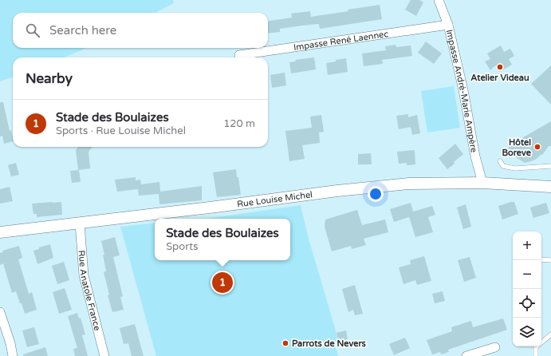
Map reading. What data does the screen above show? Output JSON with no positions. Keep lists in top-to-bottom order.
{
  "streets": {
    "street": [
      "Impasse René Laennec",
      "Impasse André-Marie Ampère",
      "Rue Louise Michel",
      "Rue Anatole France"
    ]
  },
  "crossings": [
    ["Impasse René Laennec", "Impasse André-Marie Ampère"],
    ["Impasse André-Marie Ampère", "Rue Louise Michel"],
    ["Rue Louise Michel", "Rue Anatole France"]
  ],
  "places": ["Atelier Videau", "Hôtel Boreve", "Parrots de Nevers"],
  "page": {
    "search": "Search here",
    "heading": "Nearby",
    "list": [
      {
        "mark": "1",
        "name": "Stade des Boulaizes",
        "note": "Sports · Rue Louise Michel",
        "value": "120 m"
      }
    ],
    "popup": ["Stade des Boulaizes", "Sports"],
    "map_buttons": ["+", "−"],
    "pins": "1"
  }
}
